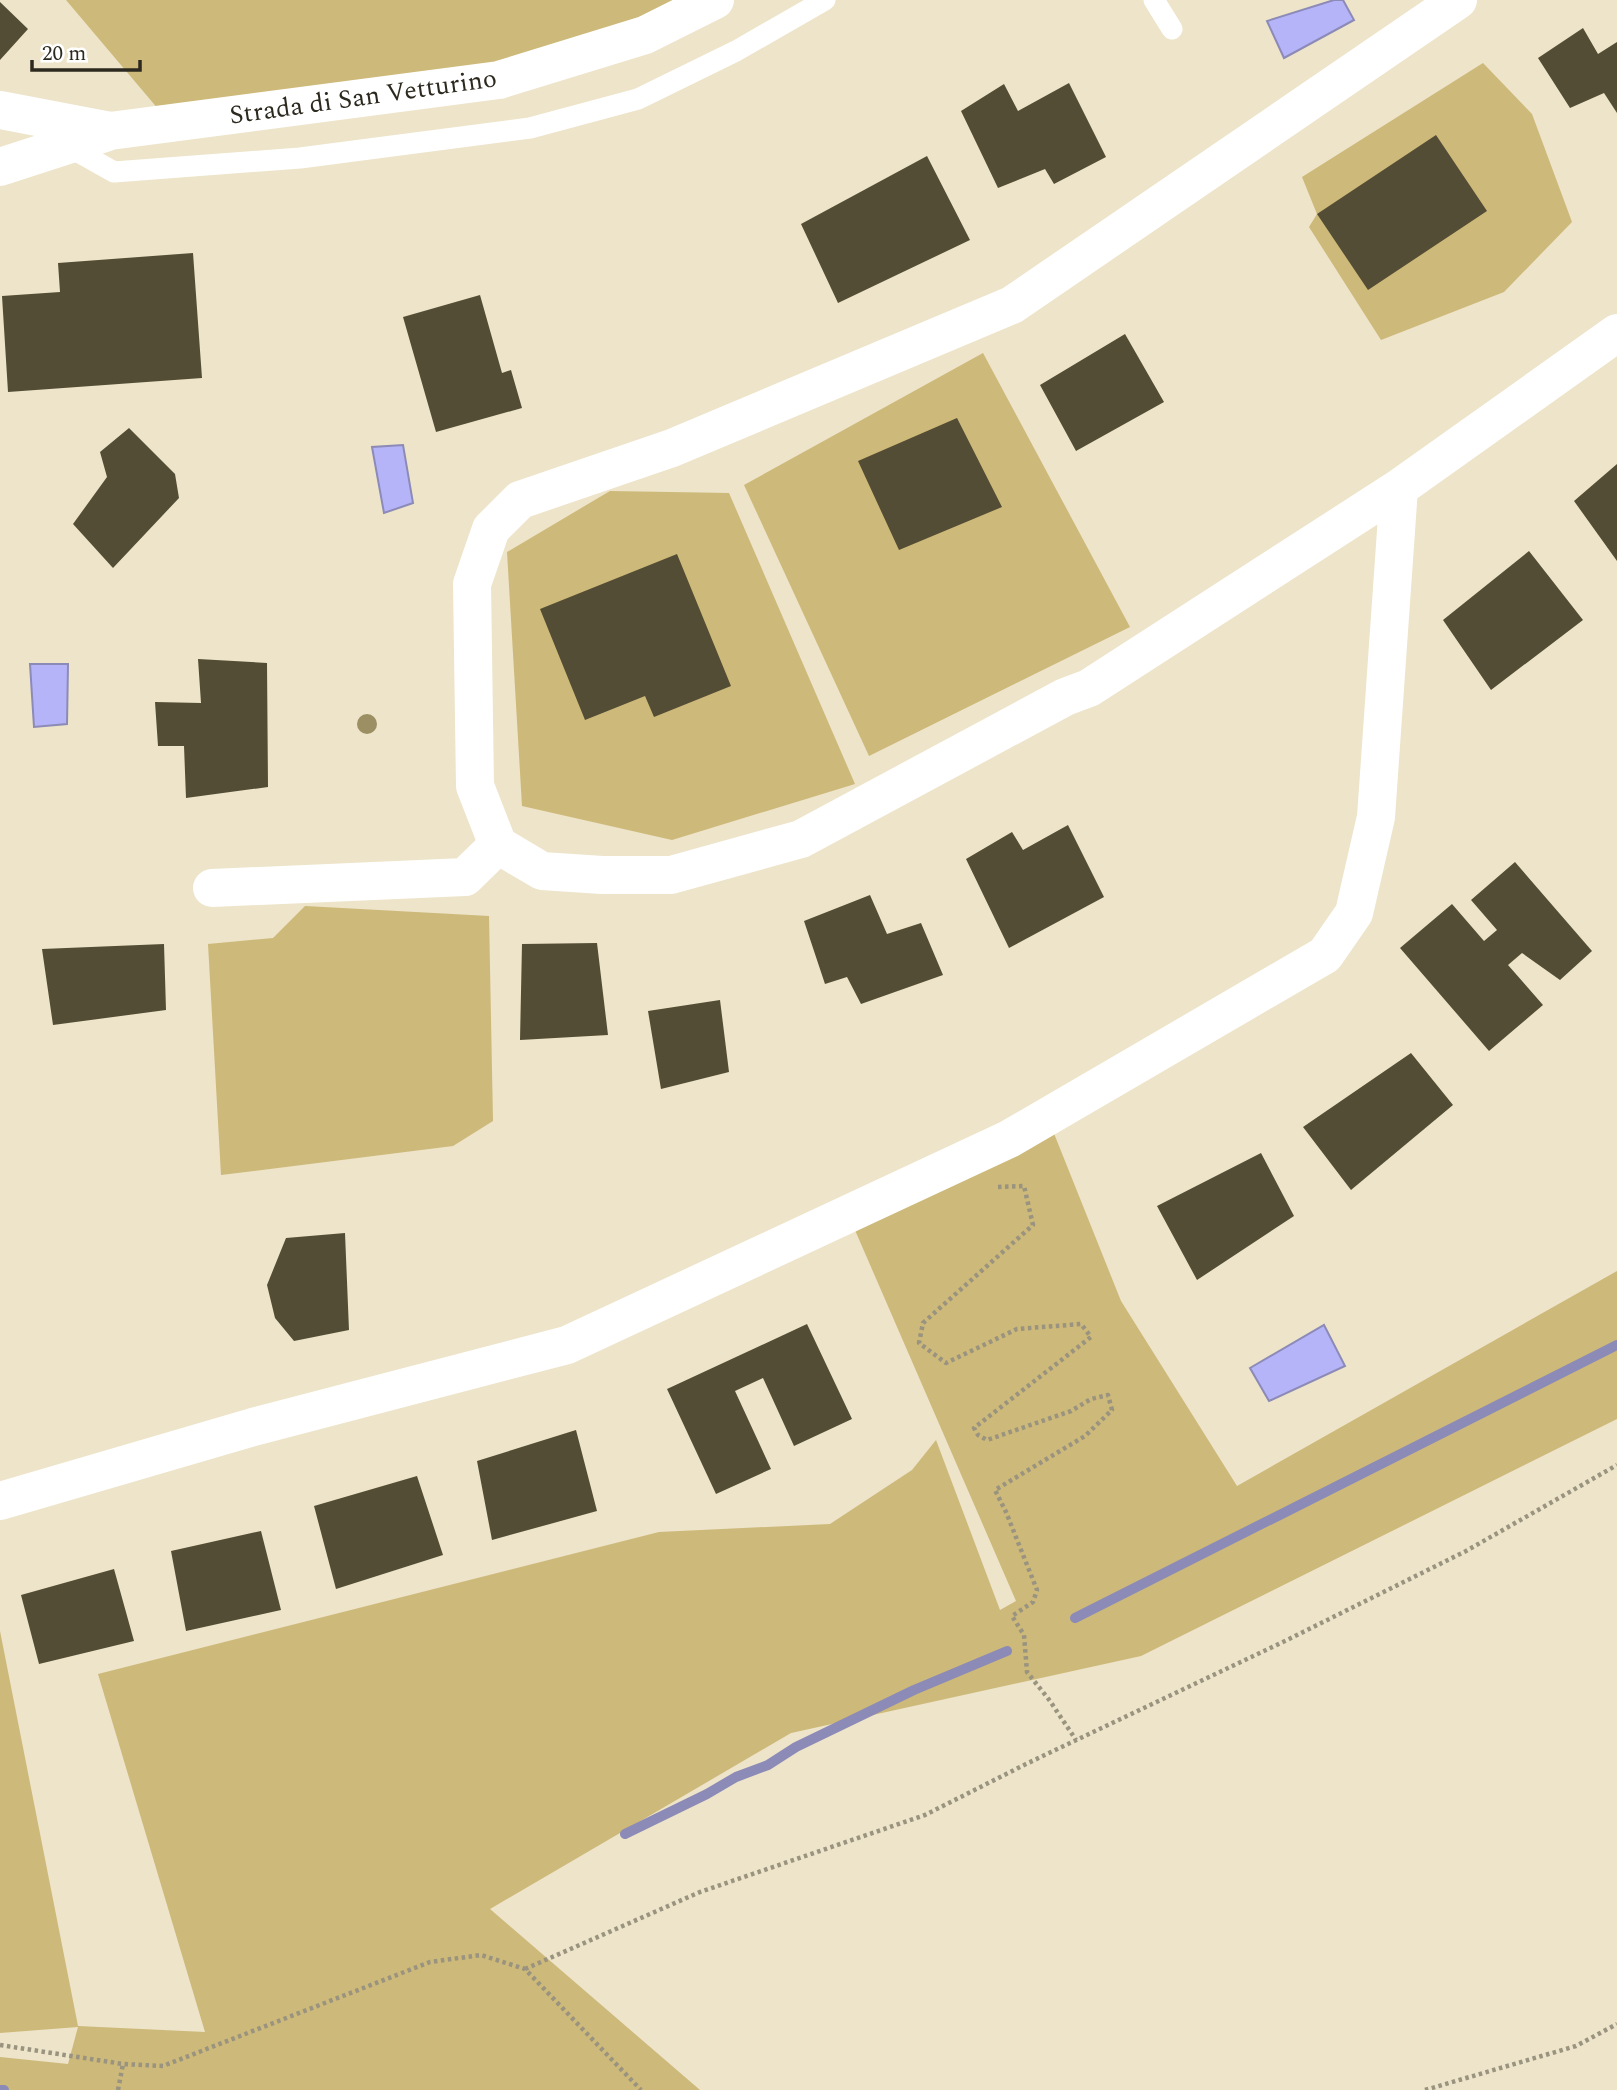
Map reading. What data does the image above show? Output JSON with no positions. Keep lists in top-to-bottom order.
{
  "streets": {
    "street": ["Strada di San Vetturino"]
  },
  "scale_bar": "20 m"
}
